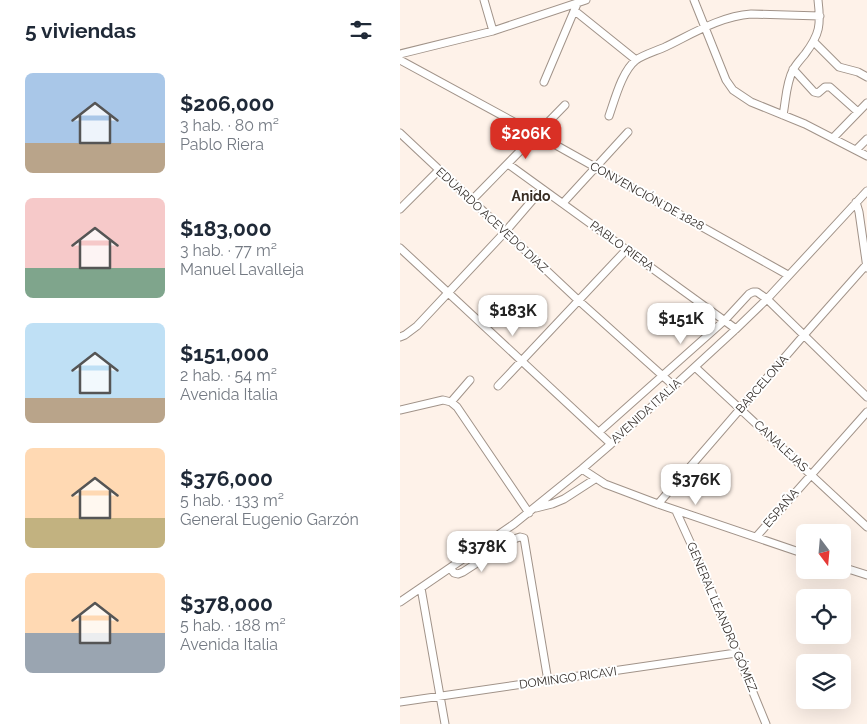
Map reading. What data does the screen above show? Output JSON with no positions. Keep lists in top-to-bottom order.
{
  "streets": {
    "street": [
      "CONVENCIÓN DE 1828",
      "EDUARDO ACEVEDO DIAZ",
      "PABLO RIERA",
      "BARCELONA",
      "AVENIDA ITALIA",
      "CANALEJAS",
      "ESPAÑA",
      "GENERAL LEANDRO GÓMEZ",
      "DOMINGO RICAVI"
    ]
  },
  "crossings": [
    ["CONVENCIÓN DE 1828", "AVENIDA ITALIA"],
    ["EDUARDO ACEVEDO DIAZ", "AVENIDA ITALIA"],
    ["PABLO RIERA", "AVENIDA ITALIA"],
    ["BARCELONA", "CANALEJAS"],
    ["AVENIDA ITALIA", "CANALEJAS"],
    ["CANALEJAS", "ESPAÑA"],
    ["GENERAL LEANDRO GÓMEZ", "DOMINGO RICAVI"]
  ],
  "districts": ["Anido"],
  "north": "bottom",
  "page": {
    "heading": "5 viviendas",
    "list": [
      {
        "name": "$206,000",
        "note": "3 hab. · 80 m² · Pablo Riera"
      },
      {
        "name": "$183,000",
        "note": "3 hab. · 77 m² · Manuel Lavalleja"
      },
      {
        "name": "$151,000",
        "note": "2 hab. · 54 m² · Avenida Italia"
      },
      {
        "name": "$376,000",
        "note": "5 hab. · 133 m² · General Eugenio Garzón"
      },
      {
        "name": "$378,000",
        "note": "5 hab. · 188 m² · Avenida Italia"
      }
    ],
    "price": [
      "$206K",
      "$183K",
      "$151K",
      "$376K",
      "$378K"
    ]
  }
}
